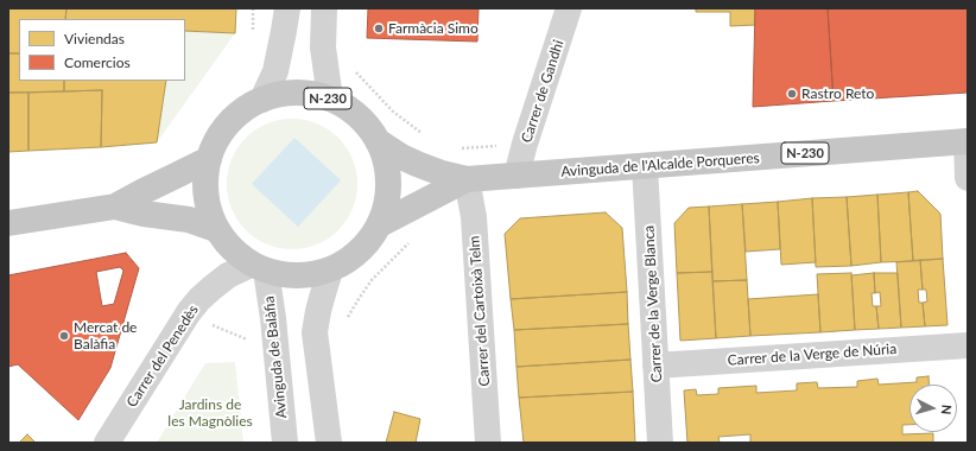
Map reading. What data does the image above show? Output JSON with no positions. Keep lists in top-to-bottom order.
{
  "streets": {
    "main road": ["N-230", "Avinguda de l'Alcalde Porqueres"],
    "street": [
      "Carrer de Gandhi",
      "Carrer de la Verge Blanca",
      "Carrer del Cartoixà Telm",
      "Carrer de la Verge de Núria",
      "Carrer del Penedès",
      "Avinguda de Balàfia"
    ]
  },
  "crossings": [
    ["Carrer de Gandhi", "Avinguda de l'Alcalde Porqueres"],
    ["N-230", "Avinguda de l'Alcalde Porqueres"],
    ["N-230", "Carrer del Penedès"],
    ["N-230", "Avinguda de Balàfia"],
    ["Avinguda de l'Alcalde Porqueres", "Carrer de la Verge Blanca"],
    ["Avinguda de l'Alcalde Porqueres", "Carrer del Cartoixà Telm"],
    ["Carrer de la Verge Blanca", "Carrer de la Verge de Núria"],
    ["Carrer del Penedès", "Avinguda de Balàfia"]
  ],
  "parks": ["Jardins de les Magnòlies"],
  "places": ["Farmàcia Simo", "Rastro Reto", "Mercat de Balàfia"],
  "legend": ["Viviendas", "Comercios"],
  "north": "right"
}
